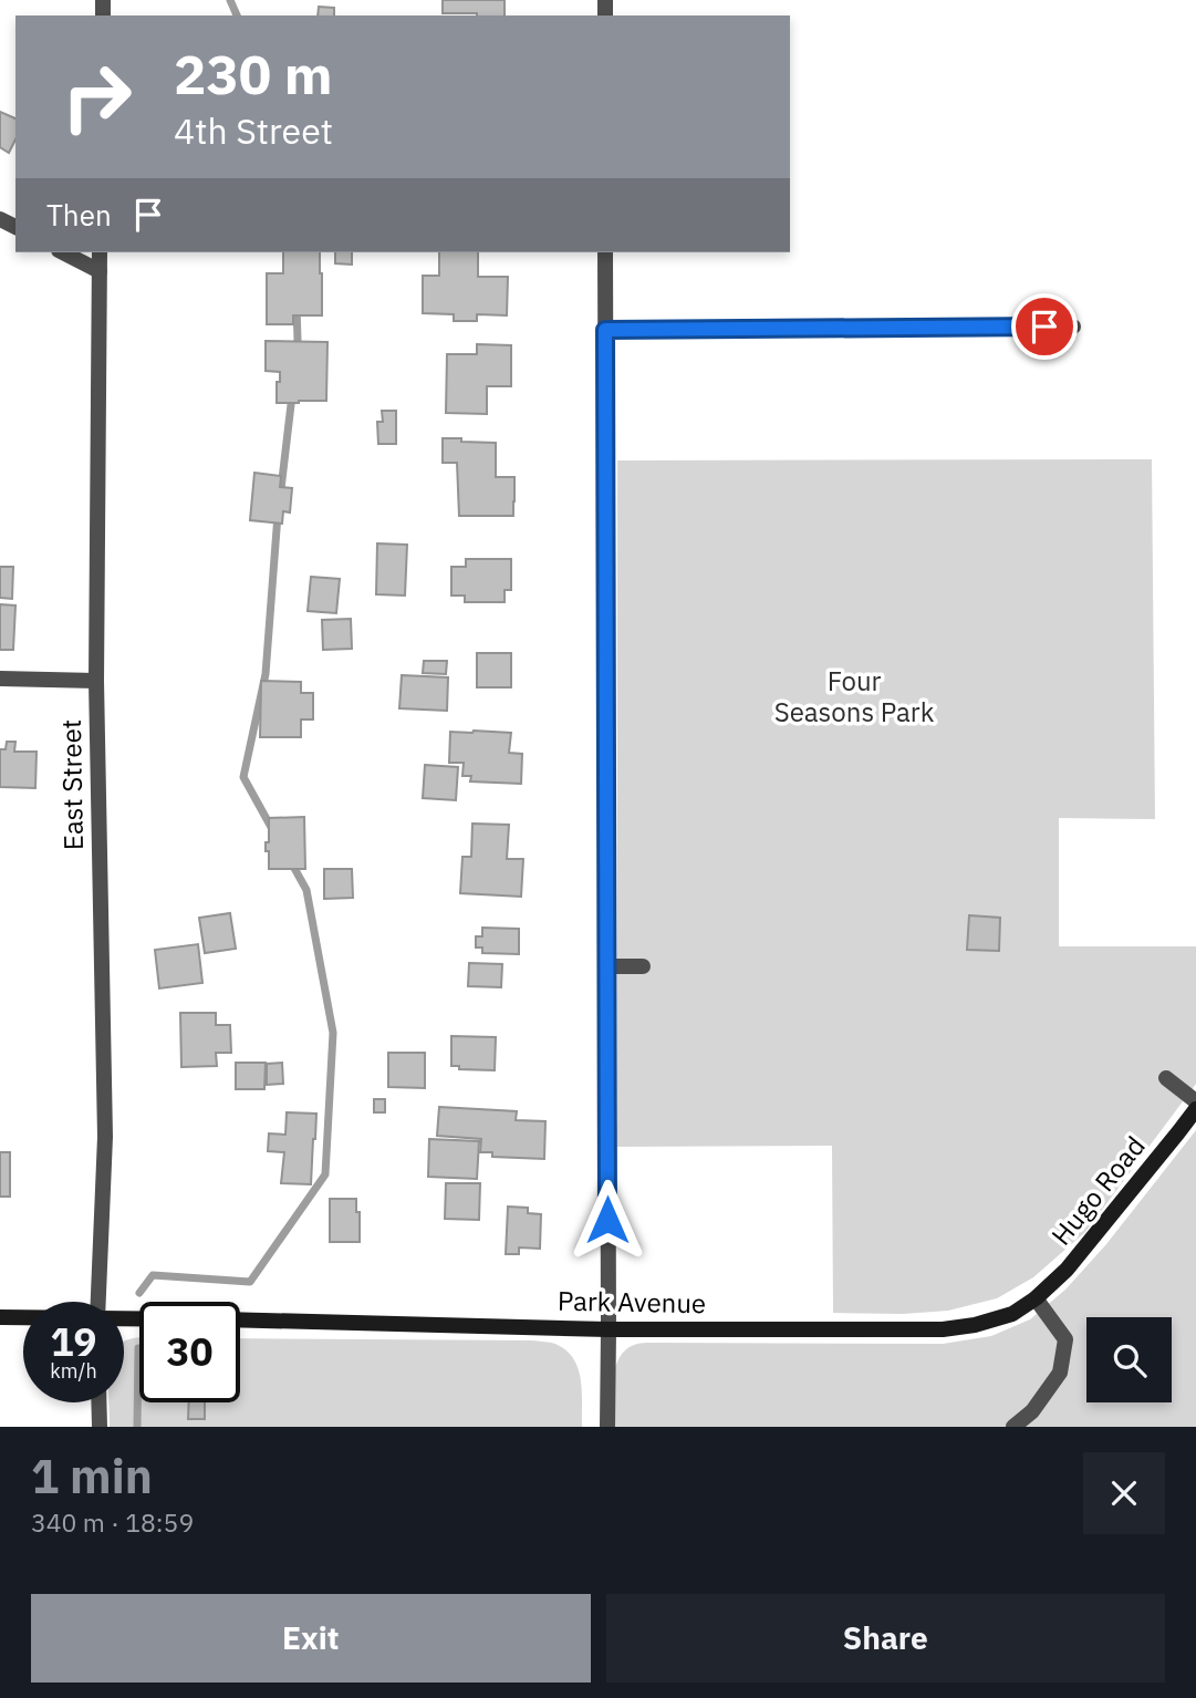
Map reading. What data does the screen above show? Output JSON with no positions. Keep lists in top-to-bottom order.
{
  "streets": {
    "street": ["East Street", "Hugo Road", "Park Avenue"]
  },
  "crossings": [
    ["Hugo Road", "Park Avenue"]
  ],
  "parks": ["Four Seasons Park"],
  "page": {
    "turn": ["230 m", "4th Street"],
    "then": "Then",
    "speed": "19 km/h",
    "limit": "30",
    "heading": ["1 min", "340 m · 18:59"],
    "buttons": ["Exit", "Share"]
  }
}
